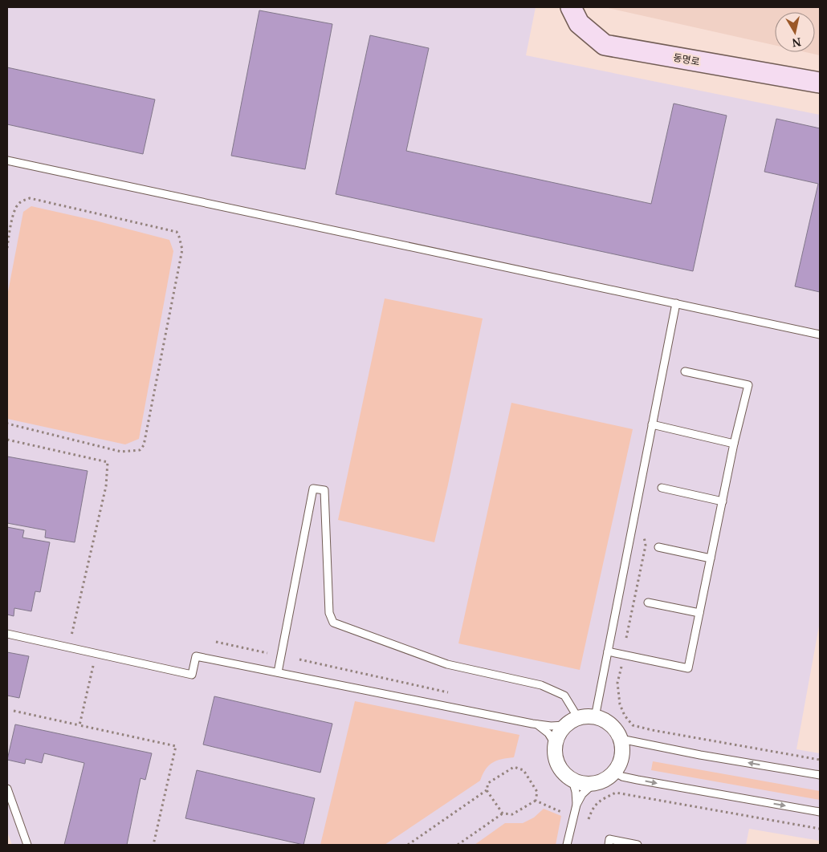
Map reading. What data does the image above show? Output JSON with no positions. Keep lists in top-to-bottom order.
{
  "streets": {
    "main road": ["동명로"]
  },
  "north": "bottom"
}
